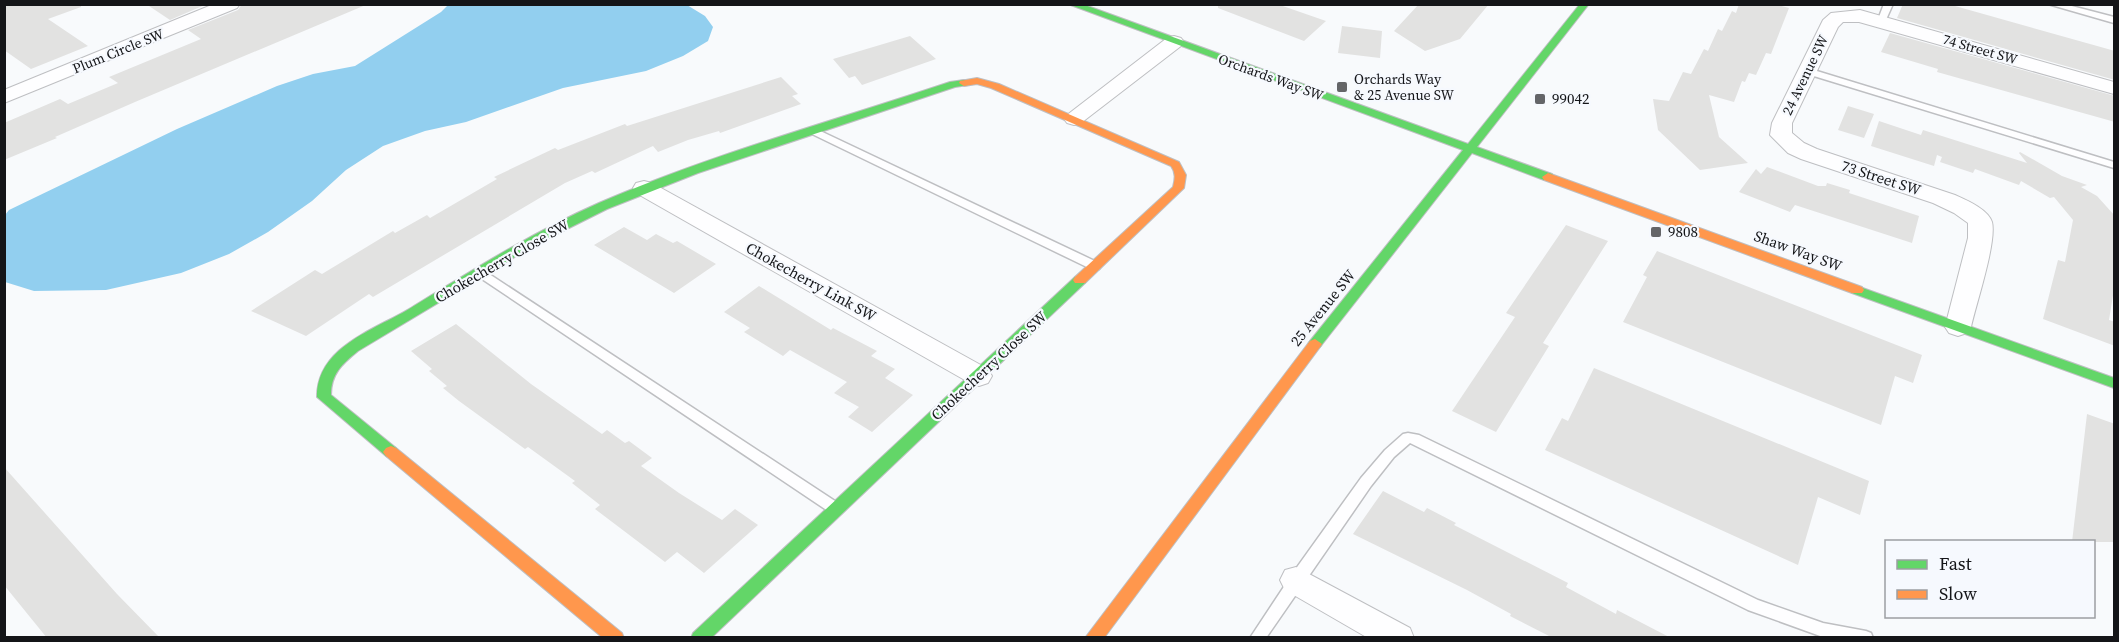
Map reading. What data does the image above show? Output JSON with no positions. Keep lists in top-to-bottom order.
{
  "streets": {
    "street": [
      "74 Street SW",
      "Plum Circle SW",
      "24 Avenue SW",
      "Orchards Way SW",
      "73 Street SW",
      "Shaw Way SW",
      "Chokecherry Close SW",
      "Chokecherry Link SW",
      "25 Avenue SW"
    ]
  },
  "crossings": [
    ["74 Street SW", "24 Avenue SW"],
    ["24 Avenue SW", "73 Street SW"],
    ["Orchards Way SW", "Shaw Way SW"],
    ["Orchards Way SW", "25 Avenue SW"],
    ["73 Street SW", "Shaw Way SW"],
    ["Shaw Way SW", "25 Avenue SW"],
    ["Chokecherry Close SW", "Chokecherry Link SW"]
  ],
  "places": {
    "transit": ["Orchards Way & 25 Avenue SW", "99042", "9808"]
  },
  "legend": ["Fast", "Slow"]
}
